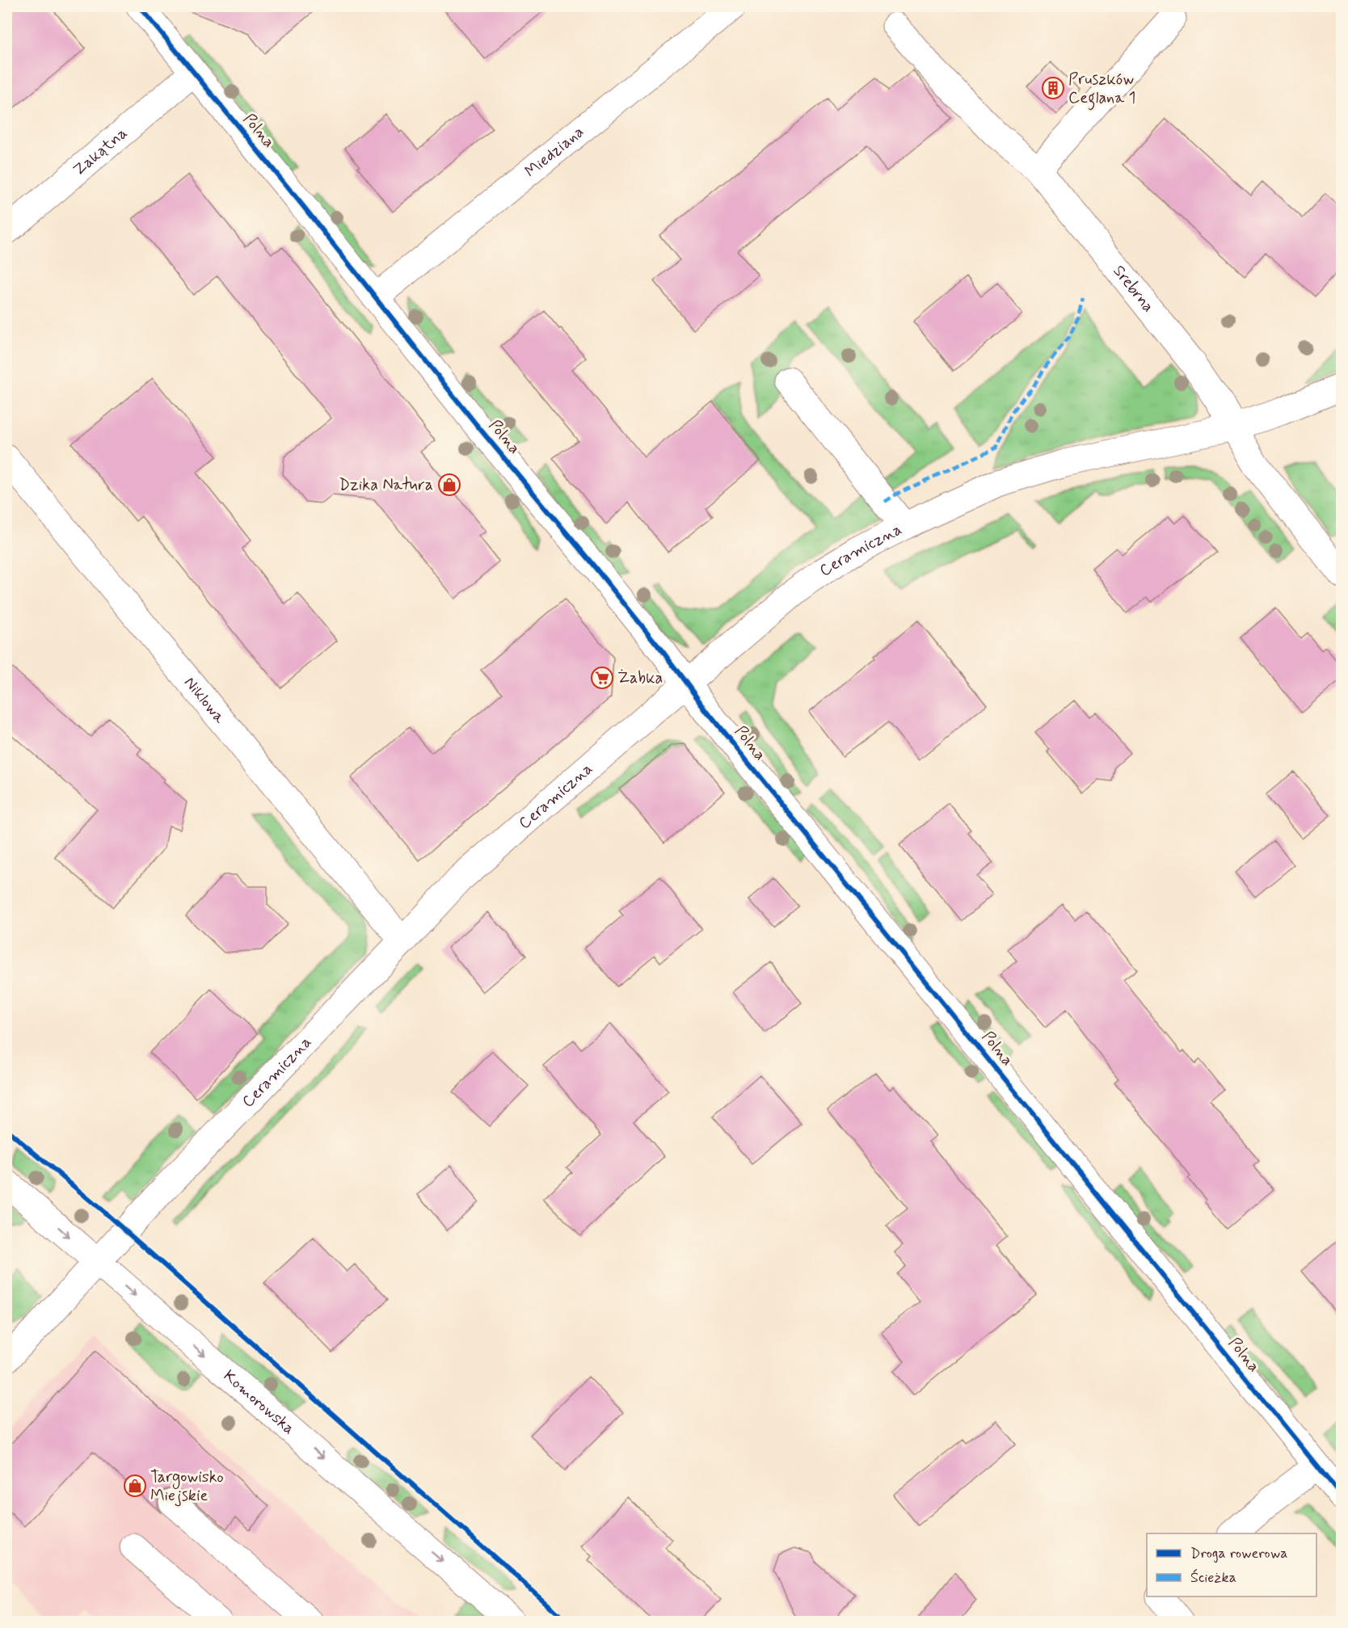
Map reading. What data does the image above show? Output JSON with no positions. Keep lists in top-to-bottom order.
{
  "streets": {
    "street": [
      "Polna",
      "Miedziana",
      "Zakątna",
      "Srebrna",
      "Ceramiczna",
      "Niklowa",
      "Komorowska"
    ]
  },
  "crossings": [
    ["Polna", "Miedziana"],
    ["Polna", "Zakątna"],
    ["Polna", "Ceramiczna"],
    ["Srebrna", "Ceramiczna"],
    ["Ceramiczna", "Niklowa"],
    ["Ceramiczna", "Komorowska"]
  ],
  "places": {
    "building": ["Pruszków Ceglana 1"],
    "shop": ["Dzika Natura", "Targowisko Miejskie"],
    "supermarket": ["Żabka"]
  },
  "legend": ["Droga rowerowa", "Ścieżka"]
}
